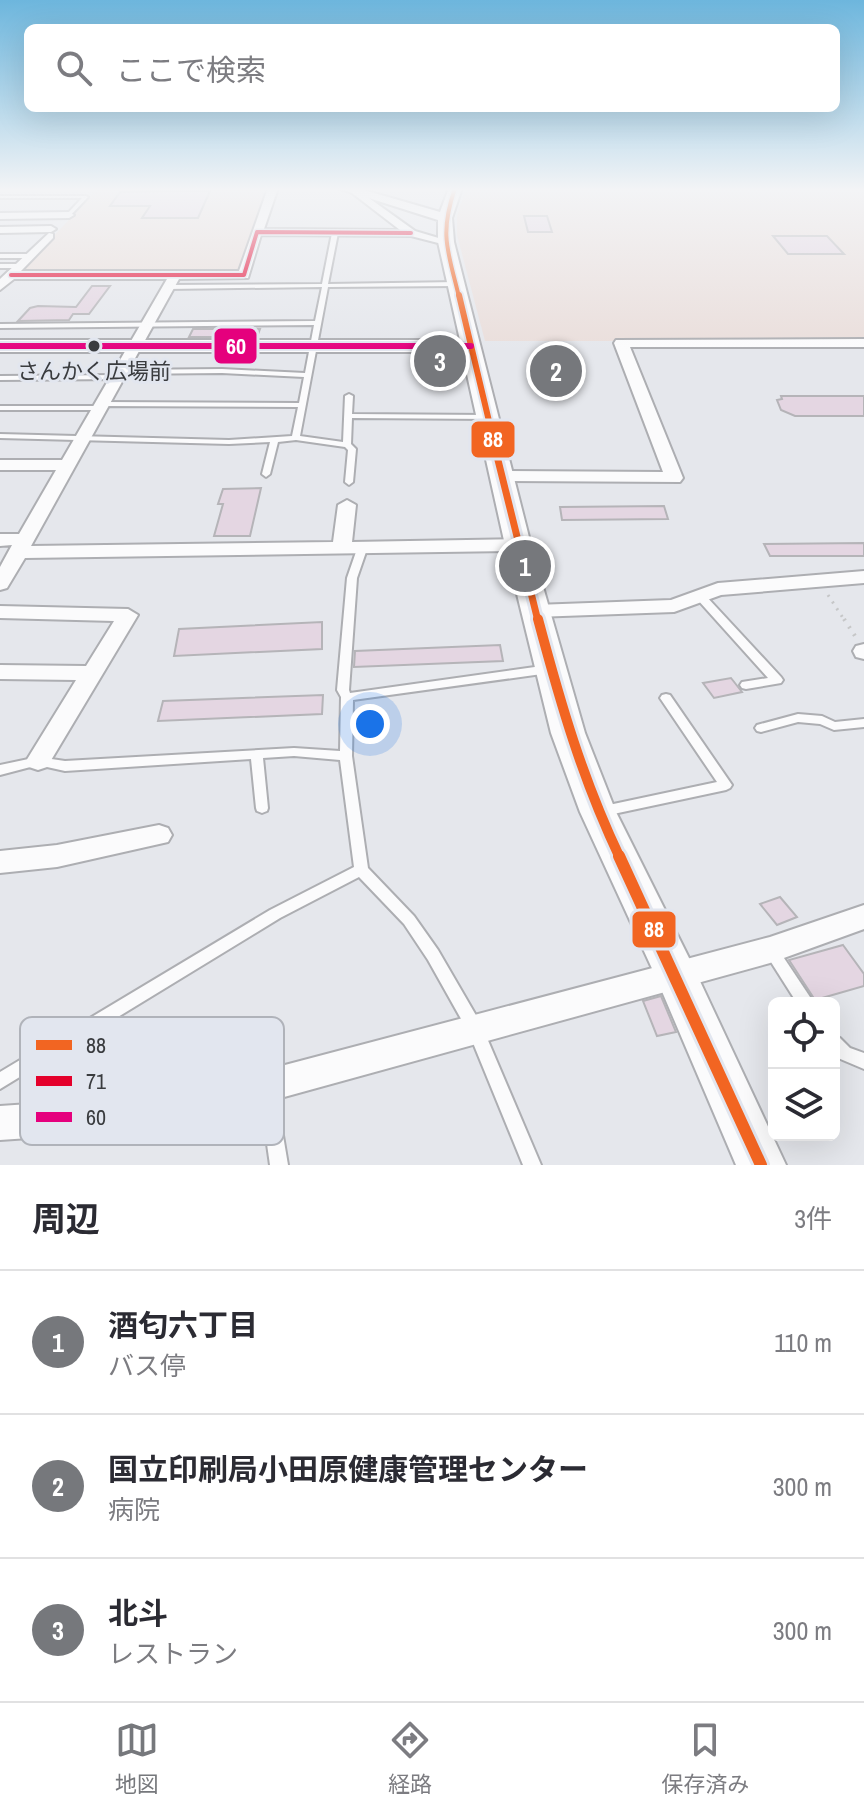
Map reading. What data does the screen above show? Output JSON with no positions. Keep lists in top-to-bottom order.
{
  "places": ["さんかく広場前"],
  "lines": ["transit line 88", "transit line 71", "transit line 60"],
  "legend": ["88", "71", "60"],
  "page": {
    "search": "ここで検索",
    "pins": ["3", "2", "1"],
    "heading": ["周辺", "3件"],
    "list": [
      {
        "mark": "1",
        "name": "酒匂六丁目",
        "note": "バス停",
        "value": "110 m"
      },
      {
        "mark": "2",
        "name": "国立印刷局小田原健康管理センター",
        "note": "病院",
        "value": "300 m"
      },
      {
        "mark": "3",
        "name": "北斗",
        "note": "レストラン",
        "value": "300 m"
      }
    ],
    "nav": ["地図", "経路", "保存済み"]
  }
}
